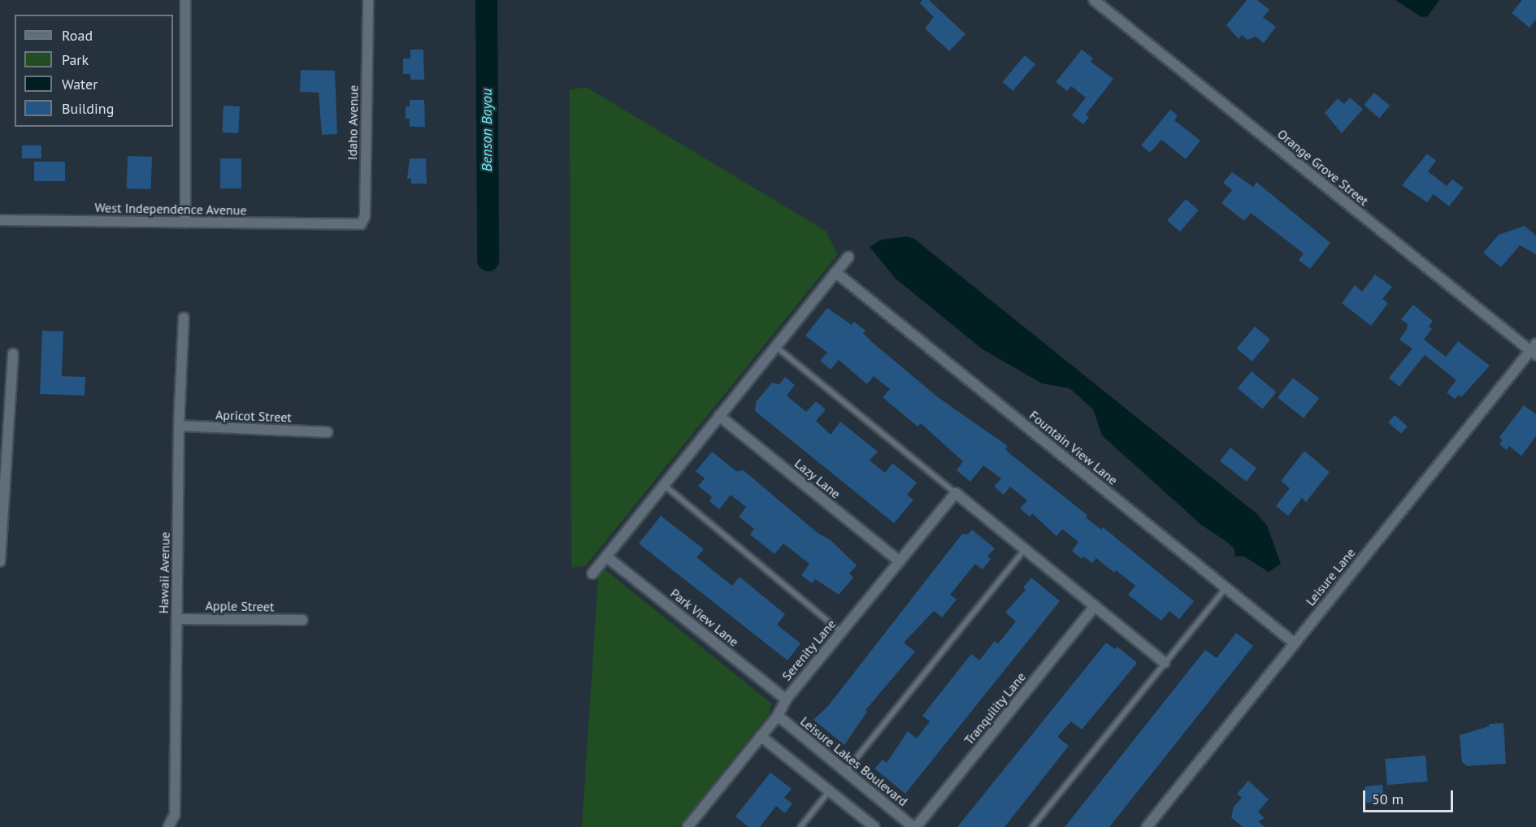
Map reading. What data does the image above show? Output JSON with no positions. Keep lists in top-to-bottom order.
{
  "streets": {
    "street": [
      "Idaho Avenue",
      "Orange Grove Street",
      "West Independence Avenue",
      "Apricot Street",
      "Fountain View Lane",
      "Lazy Lane",
      "Hawaii Avenue",
      "Leisure Lane",
      "Apple Street",
      "Park View Lane",
      "Serenity Lane",
      "Tranquility Lane",
      "Leisure Lakes Boulevard"
    ]
  },
  "crossings": [
    ["Idaho Avenue", "West Independence Avenue"],
    ["Orange Grove Street", "Leisure Lane"],
    ["Apricot Street", "Hawaii Avenue"],
    ["Fountain View Lane", "Leisure Lane"],
    ["Lazy Lane", "Serenity Lane"],
    ["Hawaii Avenue", "Apple Street"],
    ["Park View Lane", "Serenity Lane"],
    ["Serenity Lane", "Leisure Lakes Boulevard"],
    ["Tranquility Lane", "Leisure Lakes Boulevard"]
  ],
  "water": ["Benson Bayou"],
  "legend": [
    "Road",
    "Park",
    "Water",
    "Building"
  ],
  "scale_bar": "50 m"
}
